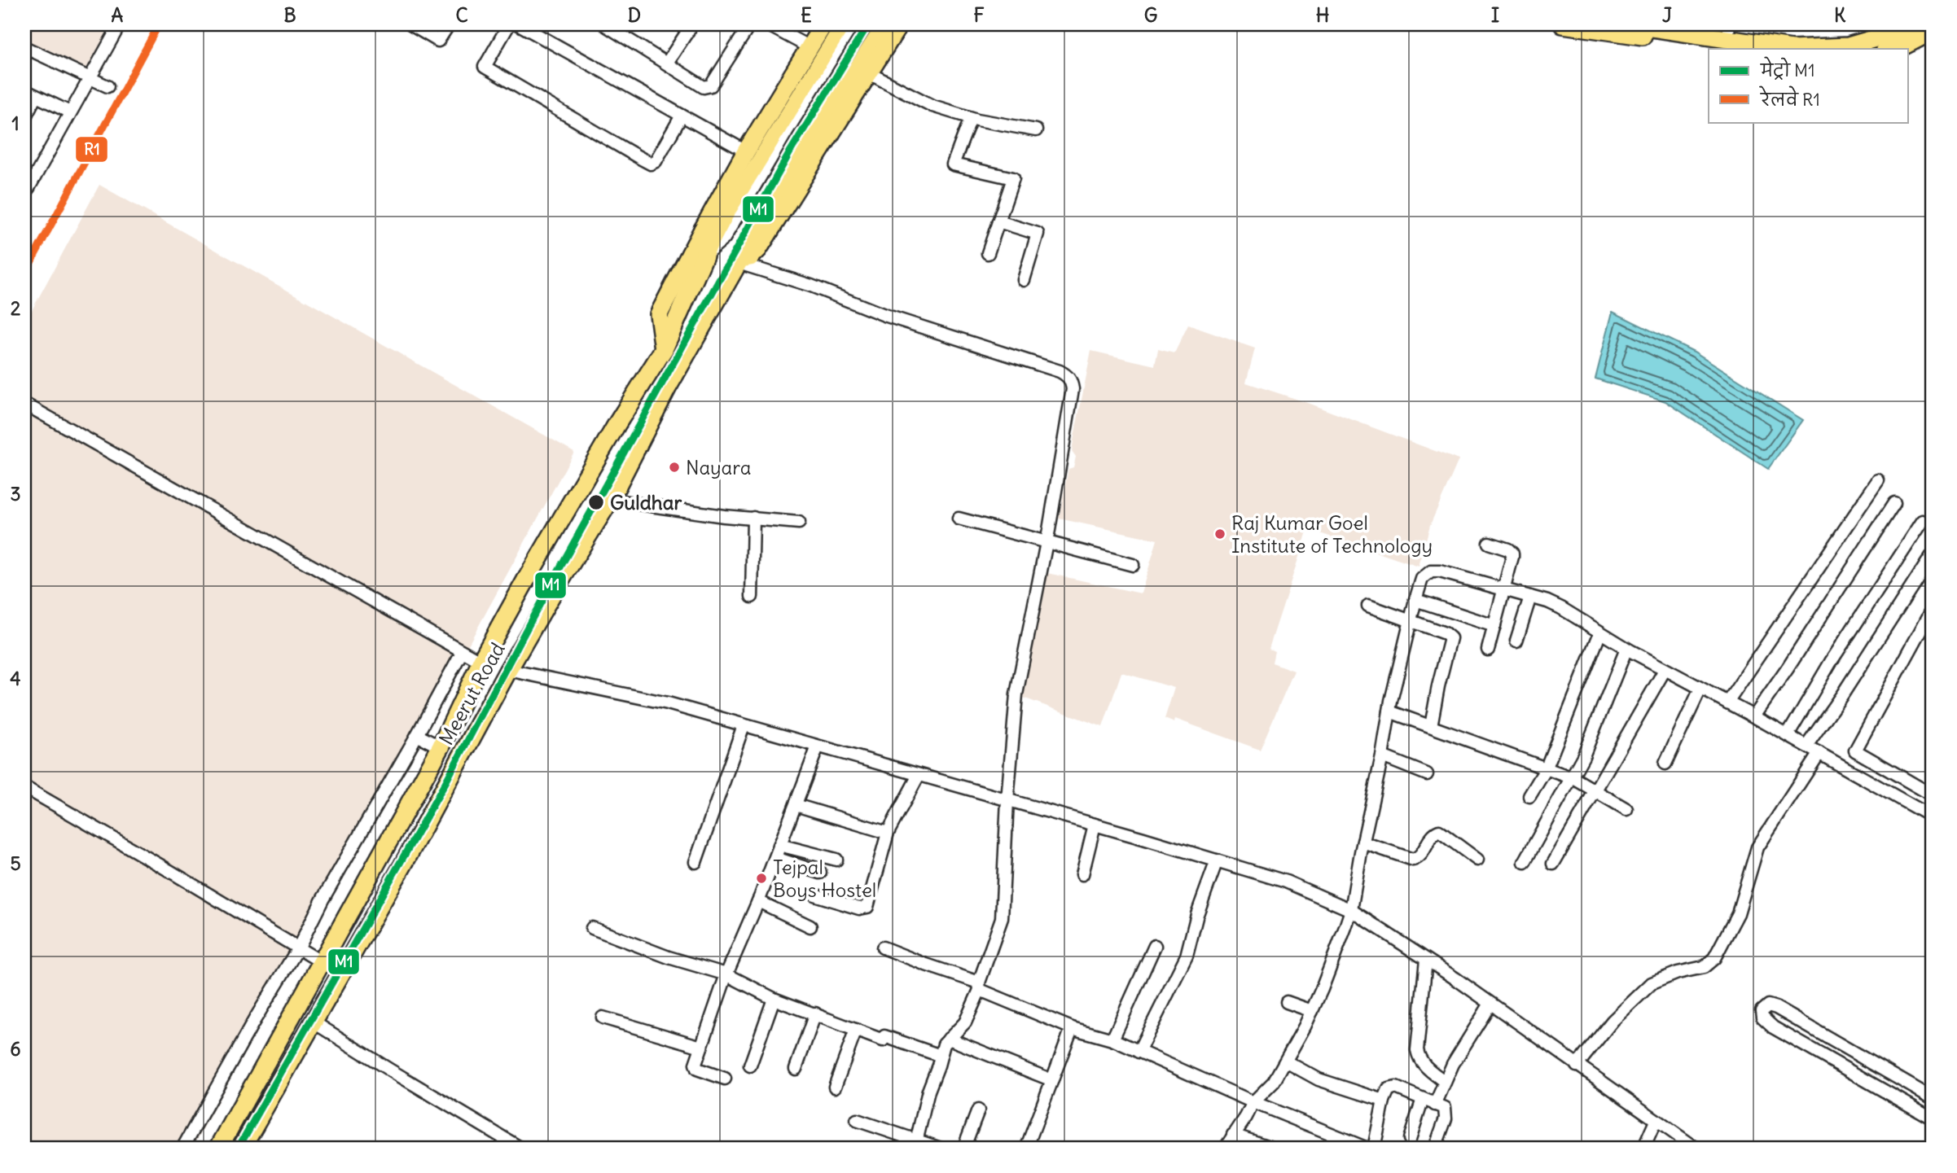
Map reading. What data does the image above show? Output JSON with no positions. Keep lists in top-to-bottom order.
{
  "streets": {
    "highway": ["Meerut Road"]
  },
  "places": [
    "Nayara",
    "Guldhar",
    "Raj Kumar Goel Institute of Technology",
    "Tejpal Boys Hostel"
  ],
  "lines": ["metro line M1", "rail line R1"],
  "legend": ["मेट्रो M1", "रेलवे R1"],
  "grid": {
    "columns": [
      "A",
      "B",
      "C",
      "D",
      "E",
      "F",
      "G",
      "H",
      "I",
      "J",
      "K"
    ],
    "rows": [
      "1",
      "2",
      "3",
      "4",
      "5",
      "6"
    ]
  }
}
